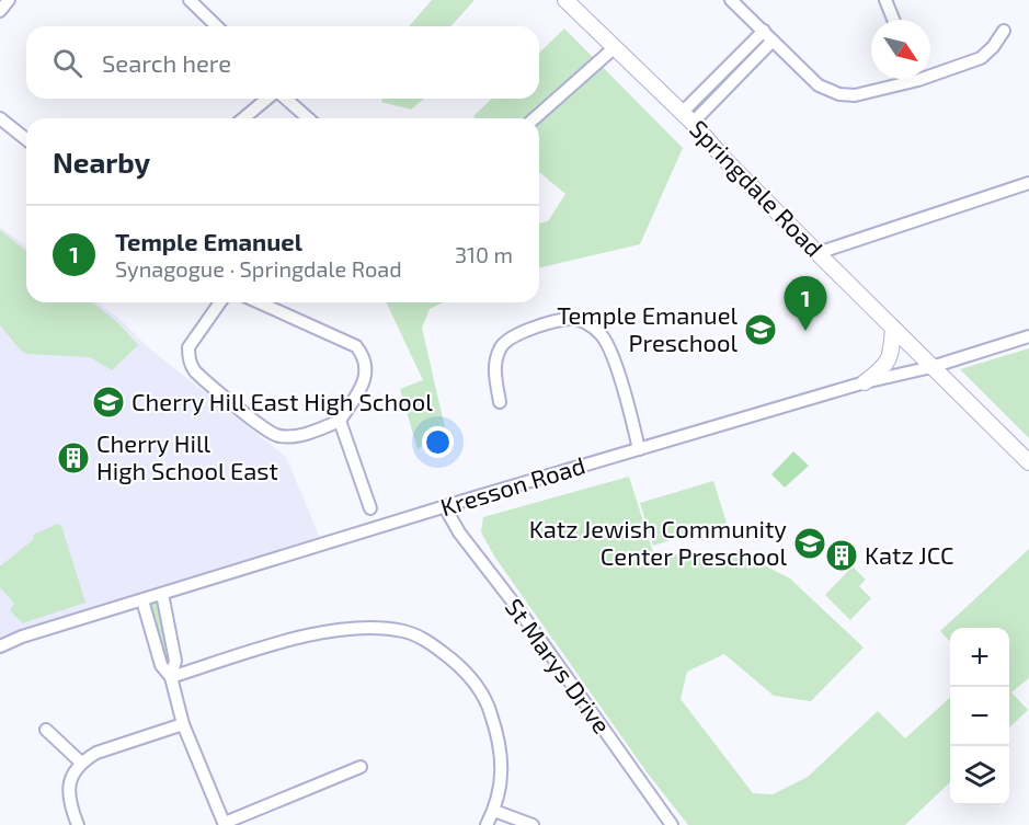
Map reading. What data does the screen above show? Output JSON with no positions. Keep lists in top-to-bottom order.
{
  "streets": {
    "main road": ["Springdale Road"],
    "street": ["Kresson Road", "St Marys Drive"]
  },
  "crossings": [
    ["Springdale Road", "Kresson Road"],
    ["Kresson Road", "St Marys Drive"]
  ],
  "places": {
    "school or university": ["Temple Emanuel Preschool", "Cherry Hill East High School", "Katz Jewish Community Center Preschool"],
    "building": ["Cherry Hill High School East", "Katz JCC"]
  },
  "north": "bottom right",
  "page": {
    "search": "Search here",
    "heading": "Nearby",
    "list": [
      {
        "mark": "1",
        "name": "Temple Emanuel",
        "note": "Synagogue · Springdale Road",
        "value": "310 m"
      }
    ],
    "pins": "1",
    "map_buttons": ["+", "−"]
  }
}
